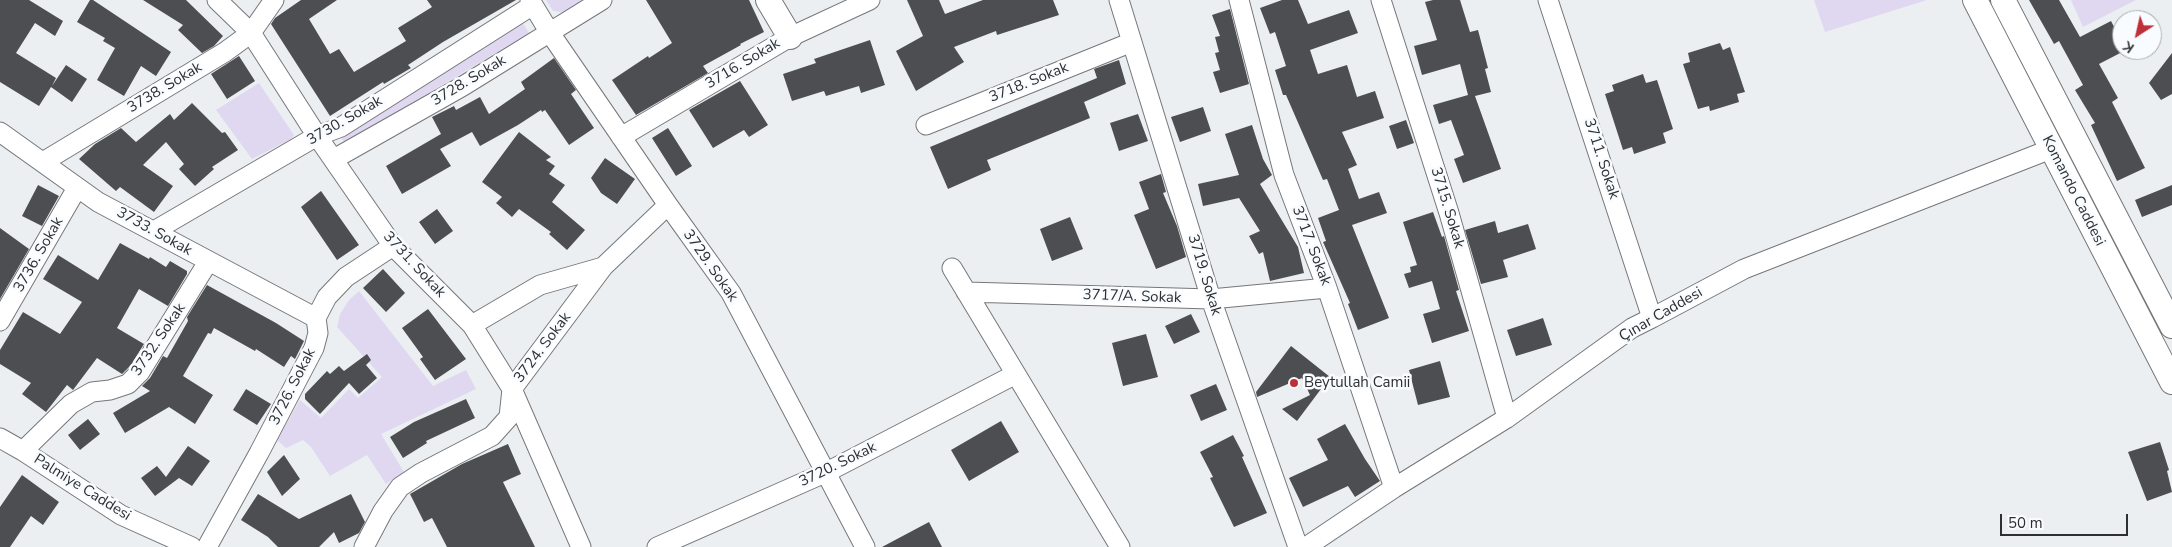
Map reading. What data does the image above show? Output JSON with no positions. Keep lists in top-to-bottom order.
{
  "streets": {
    "main road": ["Komando Caddesi"],
    "street": [
      "3716. Sokak",
      "3728. Sokak",
      "3718. Sokak",
      "3738. Sokak",
      "3730. Sokak",
      "3711. Sokak",
      "3715. Sokak",
      "3733. Sokak",
      "3717. Sokak",
      "3736. Sokak",
      "3731. Sokak",
      "3729. Sokak",
      "3719. Sokak",
      "3717/A. Sokak",
      "Çınar Caddesi",
      "3732. Sokak",
      "3724. Sokak",
      "3726. Sokak",
      "3720. Sokak",
      "Palmiye Caddesi"
    ]
  },
  "crossings": [
    ["3716. Sokak", "3729. Sokak"],
    ["3728. Sokak", "3731. Sokak"],
    ["3728. Sokak", "3729. Sokak"],
    ["3718. Sokak", "3719. Sokak"],
    ["3738. Sokak", "3733. Sokak"],
    ["3738. Sokak", "3731. Sokak"],
    ["3730. Sokak", "3733. Sokak"],
    ["3730. Sokak", "3731. Sokak"],
    ["3730. Sokak", "3729. Sokak"],
    ["3711. Sokak", "Çınar Caddesi"],
    ["Komando Caddesi", "Çınar Caddesi"],
    ["3715. Sokak", "Çınar Caddesi"],
    ["3733. Sokak", "3736. Sokak"],
    ["3733. Sokak", "3732. Sokak"],
    ["3733. Sokak", "3726. Sokak"],
    ["3717. Sokak", "3717/A. Sokak"],
    ["3717. Sokak", "Çınar Caddesi"],
    ["3731. Sokak", "3724. Sokak"],
    ["3731. Sokak", "3726. Sokak"],
    ["3729. Sokak", "3724. Sokak"],
    ["3729. Sokak", "3720. Sokak"],
    ["3719. Sokak", "3717/A. Sokak"],
    ["3732. Sokak", "Palmiye Caddesi"]
  ],
  "places": ["Beytullah Camii"],
  "scale_bar": "50 m",
  "north": "bottom left"
}
